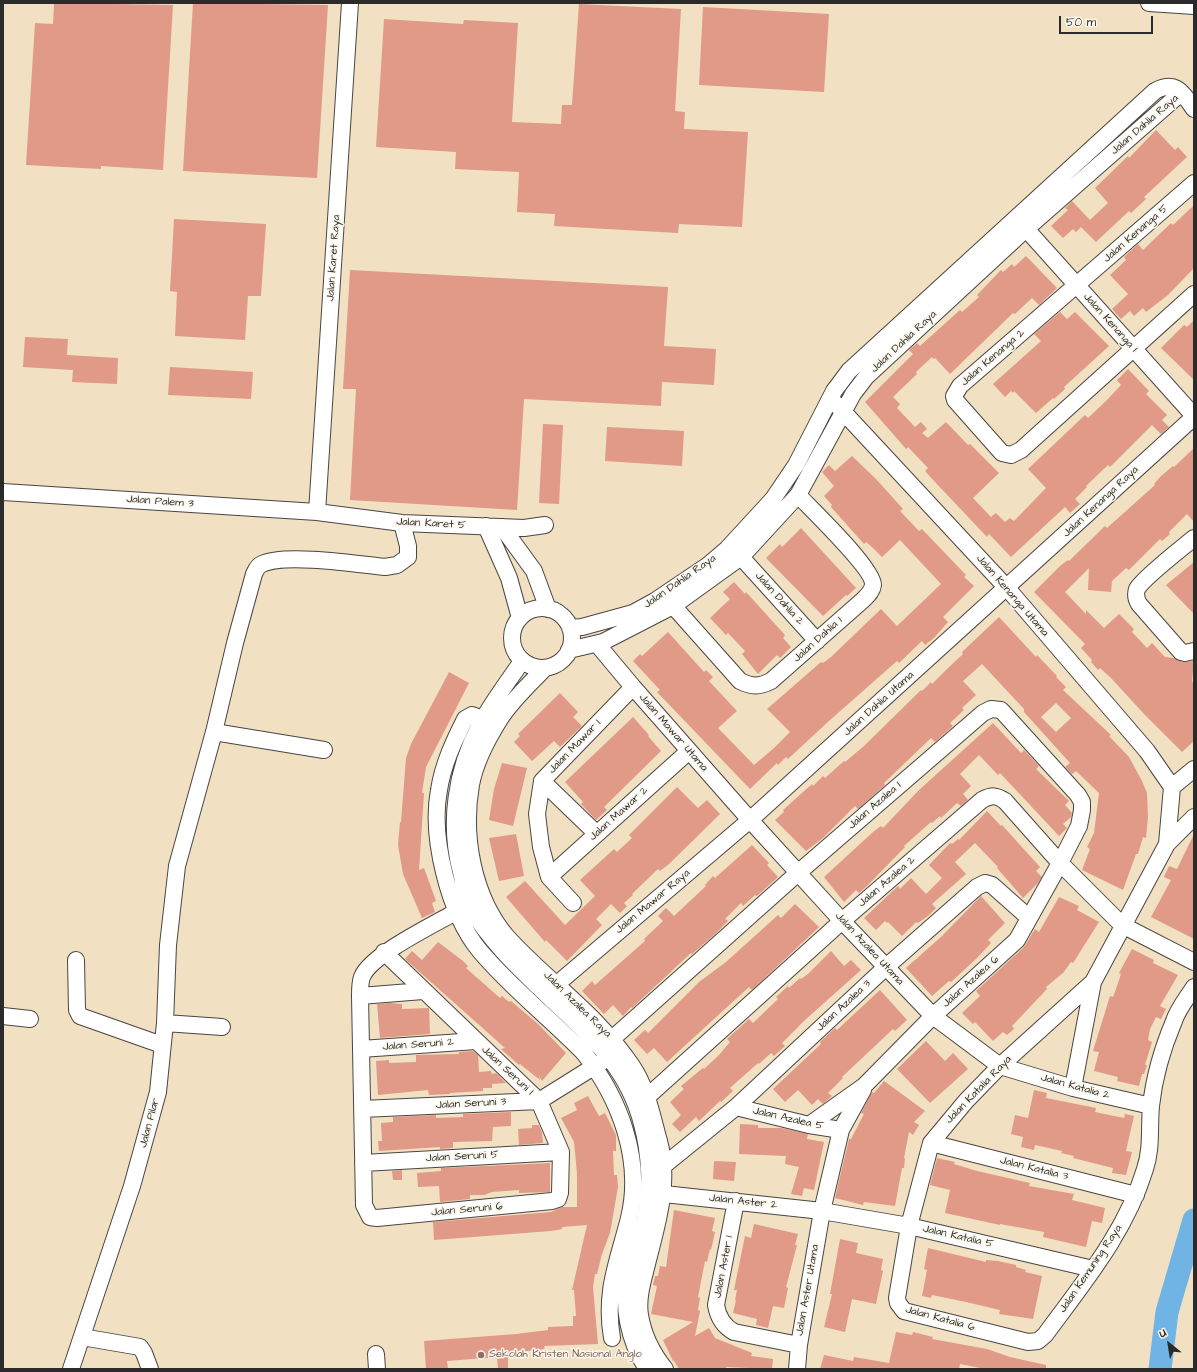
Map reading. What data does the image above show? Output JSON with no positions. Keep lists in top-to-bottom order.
{
  "streets": {
    "street": [
      "Jalan Dahlia Raya",
      "Jalan Kenanga 5",
      "Jalan Karet Raya",
      "Jalan Kenanga 1",
      "Jalan Kenanga 2",
      "Jalan Palem 3",
      "Jalan Kenanga Raya",
      "Jalan Karet 5",
      "Jalan Kenanga Utama",
      "Jalan Dahlia 2",
      "Jalan Dahlia 1",
      "Jalan Dahlia Utama",
      "Jalan Mawar Utama",
      "Jalan Mawar 1",
      "Jalan Azalea 1",
      "Jalan Mawar 2",
      "Jalan Azalea 2",
      "Jalan Mawar Raya",
      "Jalan Azalea Utama",
      "Jalan Azalea 6",
      "Jalan Azalea Raya",
      "Jalan Azalea 3",
      "Jalan Seruni 2",
      "Jalan Seruni 1",
      "Jalan Katalia 2",
      "Jalan Katalia Raya",
      "Jalan Seruni 3",
      "Jalan Azalea 5",
      "Jalan Pilar",
      "Jalan Seruni 5",
      "Jalan Katalia 3",
      "Jalan Aster 2",
      "Jalan Seruni 6",
      "Jalan Katalia 5",
      "Jalan Aster 1",
      "Jalan Kemuning Raya",
      "Jalan Aster Utama",
      "Jalan Katalia 6"
    ]
  },
  "crossings": [
    ["Jalan Dahlia Raya", "Jalan Kenanga 1"],
    ["Jalan Dahlia Raya", "Jalan Kenanga Utama"],
    ["Jalan Dahlia Raya", "Jalan Dahlia 2"],
    ["Jalan Dahlia Raya", "Jalan Dahlia 1"],
    ["Jalan Dahlia Raya", "Jalan Mawar Utama"],
    ["Jalan Dahlia Raya", "Jalan Azalea Raya"],
    ["Jalan Kenanga 5", "Jalan Kenanga 1"],
    ["Jalan Kenanga 5", "Jalan Kenanga 2"],
    ["Jalan Karet Raya", "Jalan Palem 3"],
    ["Jalan Karet Raya", "Jalan Karet 5"],
    ["Jalan Kenanga 1", "Jalan Kenanga 2"],
    ["Jalan Kenanga 1", "Jalan Kenanga Raya"],
    ["Jalan Palem 3", "Jalan Karet 5"],
    ["Jalan Kenanga Raya", "Jalan Kenanga Utama"],
    ["Jalan Kenanga Raya", "Jalan Dahlia Utama"],
    ["Jalan Karet 5", "Jalan Pilar"],
    ["Jalan Kenanga Utama", "Jalan Dahlia Utama"],
    ["Jalan Kenanga Utama", "Jalan Katalia Raya"],
    ["Jalan Dahlia 2", "Jalan Dahlia 1"],
    ["Jalan Dahlia Utama", "Jalan Mawar Utama"],
    ["Jalan Dahlia Utama", "Jalan Mawar Raya"],
    ["Jalan Dahlia Utama", "Jalan Azalea Utama"],
    ["Jalan Mawar Utama", "Jalan Mawar 1"],
    ["Jalan Mawar Utama", "Jalan Mawar 2"],
    ["Jalan Mawar Utama", "Jalan Mawar Raya"],
    ["Jalan Mawar Utama", "Jalan Azalea Utama"],
    ["Jalan Mawar 1", "Jalan Mawar 2"],
    ["Jalan Azalea 1", "Jalan Azalea 2"],
    ["Jalan Azalea 1", "Jalan Azalea Utama"],
    ["Jalan Azalea 1", "Jalan Azalea 6"],
    ["Jalan Azalea 1", "Jalan Azalea Raya"],
    ["Jalan Azalea 2", "Jalan Azalea Utama"],
    ["Jalan Azalea 2", "Jalan Azalea 6"],
    ["Jalan Azalea 2", "Jalan Azalea Raya"],
    ["Jalan Azalea 2", "Jalan Katalia Raya"],
    ["Jalan Mawar Raya", "Jalan Azalea Utama"],
    ["Jalan Mawar Raya", "Jalan Azalea Raya"],
    ["Jalan Azalea Utama", "Jalan Azalea 6"],
    ["Jalan Azalea Utama", "Jalan Azalea 3"],
    ["Jalan Azalea Utama", "Jalan Katalia 2"],
    ["Jalan Azalea Utama", "Jalan Katalia Raya"],
    ["Jalan Azalea 6", "Jalan Azalea 3"],
    ["Jalan Azalea 6", "Jalan Azalea 5"],
    ["Jalan Azalea 6", "Jalan Aster 2"],
    ["Jalan Azalea 6", "Jalan Katalia 5"],
    ["Jalan Azalea 6", "Jalan Aster Utama"],
    ["Jalan Azalea Raya", "Jalan Azalea 3"],
    ["Jalan Azalea Raya", "Jalan Seruni 3"],
    ["Jalan Azalea Raya", "Jalan Aster 2"],
    ["Jalan Azalea 3", "Jalan Azalea 5"],
    ["Jalan Seruni 2", "Jalan Seruni 1"],
    ["Jalan Seruni 1", "Jalan Seruni 3"],
    ["Jalan Seruni 1", "Jalan Seruni 5"],
    ["Jalan Seruni 1", "Jalan Seruni 6"],
    ["Jalan Katalia 2", "Jalan Katalia Raya"],
    ["Jalan Katalia 2", "Jalan Kemuning Raya"],
    ["Jalan Katalia Raya", "Jalan Katalia 3"],
    ["Jalan Katalia Raya", "Jalan Katalia 5"],
    ["Jalan Katalia Raya", "Jalan Katalia 6"],
    ["Jalan Seruni 5", "Jalan Seruni 6"],
    ["Jalan Katalia 3", "Jalan Kemuning Raya"],
    ["Jalan Aster 2", "Jalan Katalia 5"],
    ["Jalan Aster 2", "Jalan Aster 1"],
    ["Jalan Aster 2", "Jalan Aster Utama"],
    ["Jalan Katalia 5", "Jalan Kemuning Raya"],
    ["Jalan Katalia 5", "Jalan Aster Utama"],
    ["Jalan Katalia 5", "Jalan Katalia 6"],
    ["Jalan Aster 1", "Jalan Aster Utama"],
    ["Jalan Kemuning Raya", "Jalan Katalia 6"]
  ],
  "places": ["Sekolah Kristen Nasional Anglo"],
  "scale_bar": "50 m",
  "north": "top left"
}
